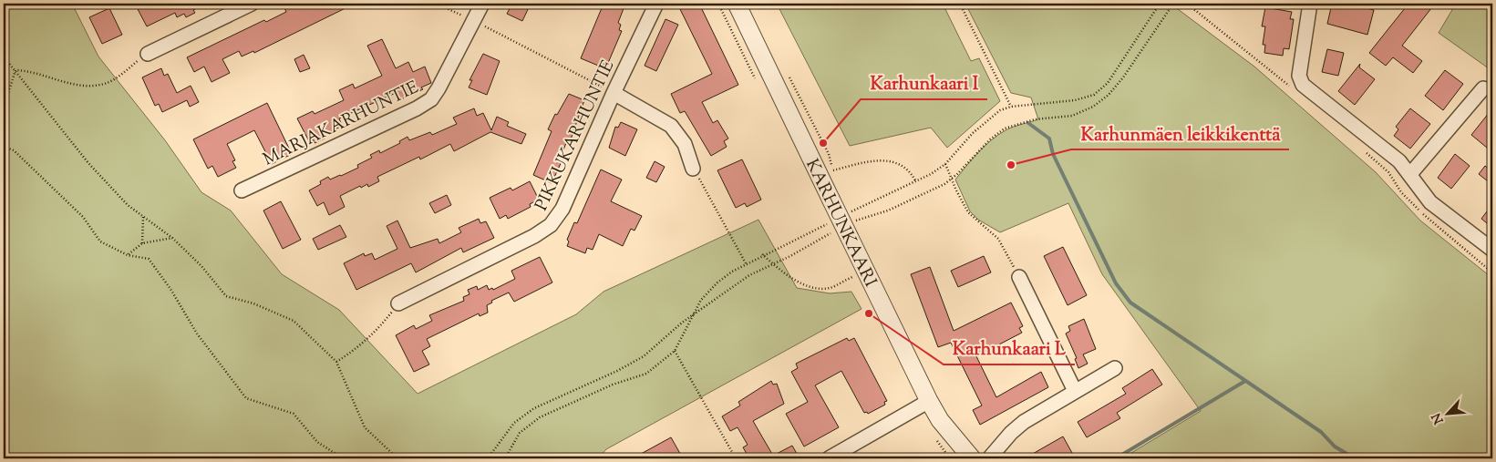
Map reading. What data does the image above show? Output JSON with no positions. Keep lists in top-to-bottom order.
{
  "streets": {
    "street": ["MARJAKARHUNTIE", "PIKKUKARHUNTIE", "KARHUNKAARI"]
  },
  "places": ["Karhunkaari I", "Karhunmäen leikkikenttä", "Karhunkaari L"],
  "north": "bottom left"
}
